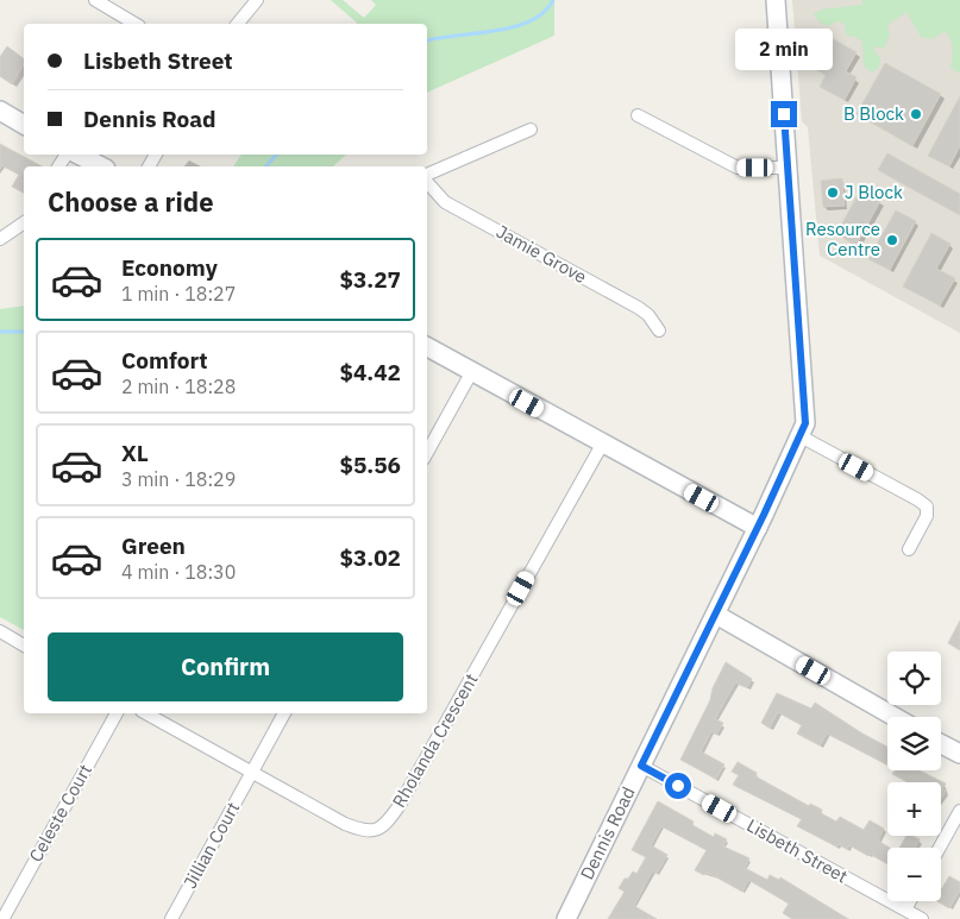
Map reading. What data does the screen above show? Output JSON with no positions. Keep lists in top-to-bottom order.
{
  "streets": {
    "street": [
      "Jamie Grove",
      "Rholanda Crescent",
      "Celeste Court",
      "Dennis Road",
      "Jillian Court",
      "Lisbeth Street"
    ]
  },
  "crossings": [
    ["Rholanda Crescent", "Jillian Court"],
    ["Dennis Road", "Lisbeth Street"]
  ],
  "places": ["B Block", "J Block", "Resource Centre"],
  "page": {
    "banner": ["Lisbeth Street", "Dennis Road"],
    "bubble": "2 min",
    "heading": "Choose a ride",
    "list": [
      {
        "name": "Economy",
        "note": "1 min · 18:27",
        "value": "$3.27"
      },
      {
        "name": "Comfort",
        "note": "2 min · 18:28",
        "value": "$4.42"
      },
      {
        "name": "XL",
        "note": "3 min · 18:29",
        "value": "$5.56"
      },
      {
        "name": "Green",
        "note": "4 min · 18:30",
        "value": "$3.02"
      }
    ],
    "buttons": "Confirm",
    "map_buttons": ["+", "−"]
  }
}
